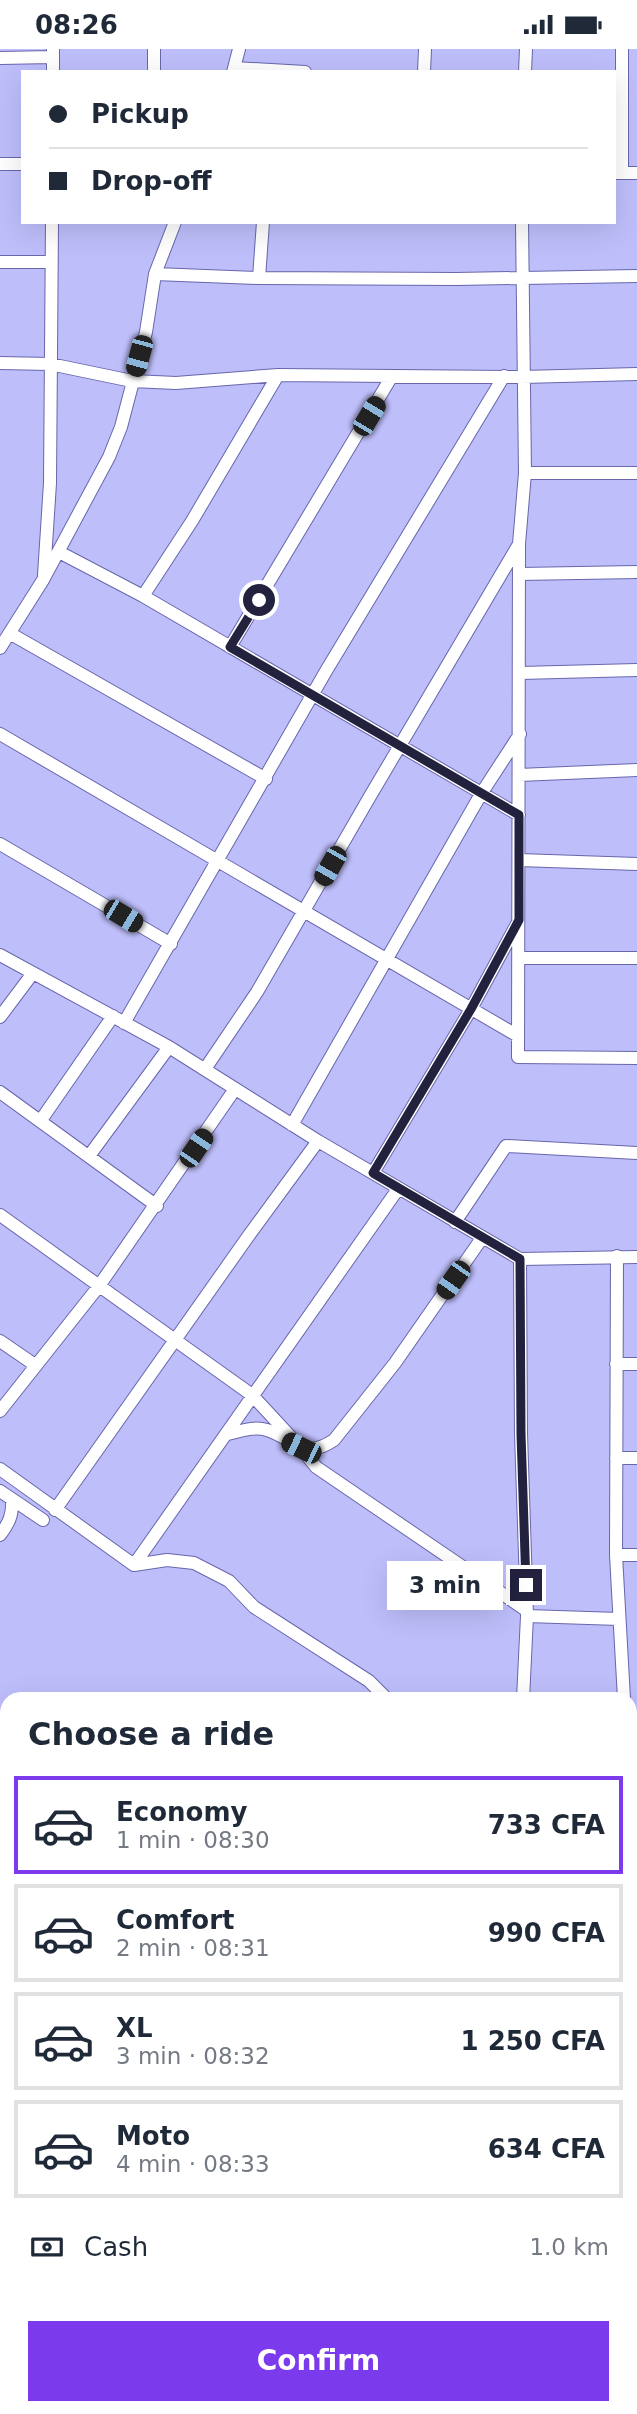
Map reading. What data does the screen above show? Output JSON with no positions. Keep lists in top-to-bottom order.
{
  "page": {
    "status": "08:26",
    "banner": ["Pickup", "Drop-off"],
    "bubble": "3 min",
    "heading": "Choose a ride",
    "list": [
      {
        "name": "Economy",
        "note": "1 min · 08:30",
        "value": "733 CFA"
      },
      {
        "name": "Comfort",
        "note": "2 min · 08:31",
        "value": "990 CFA"
      },
      {
        "name": "XL",
        "note": "3 min · 08:32",
        "value": "1 250 CFA"
      },
      {
        "name": "Moto",
        "note": "4 min · 08:33",
        "value": "634 CFA"
      }
    ],
    "pay": ["Cash", "1.0 km"],
    "buttons": "Confirm"
  }
}
